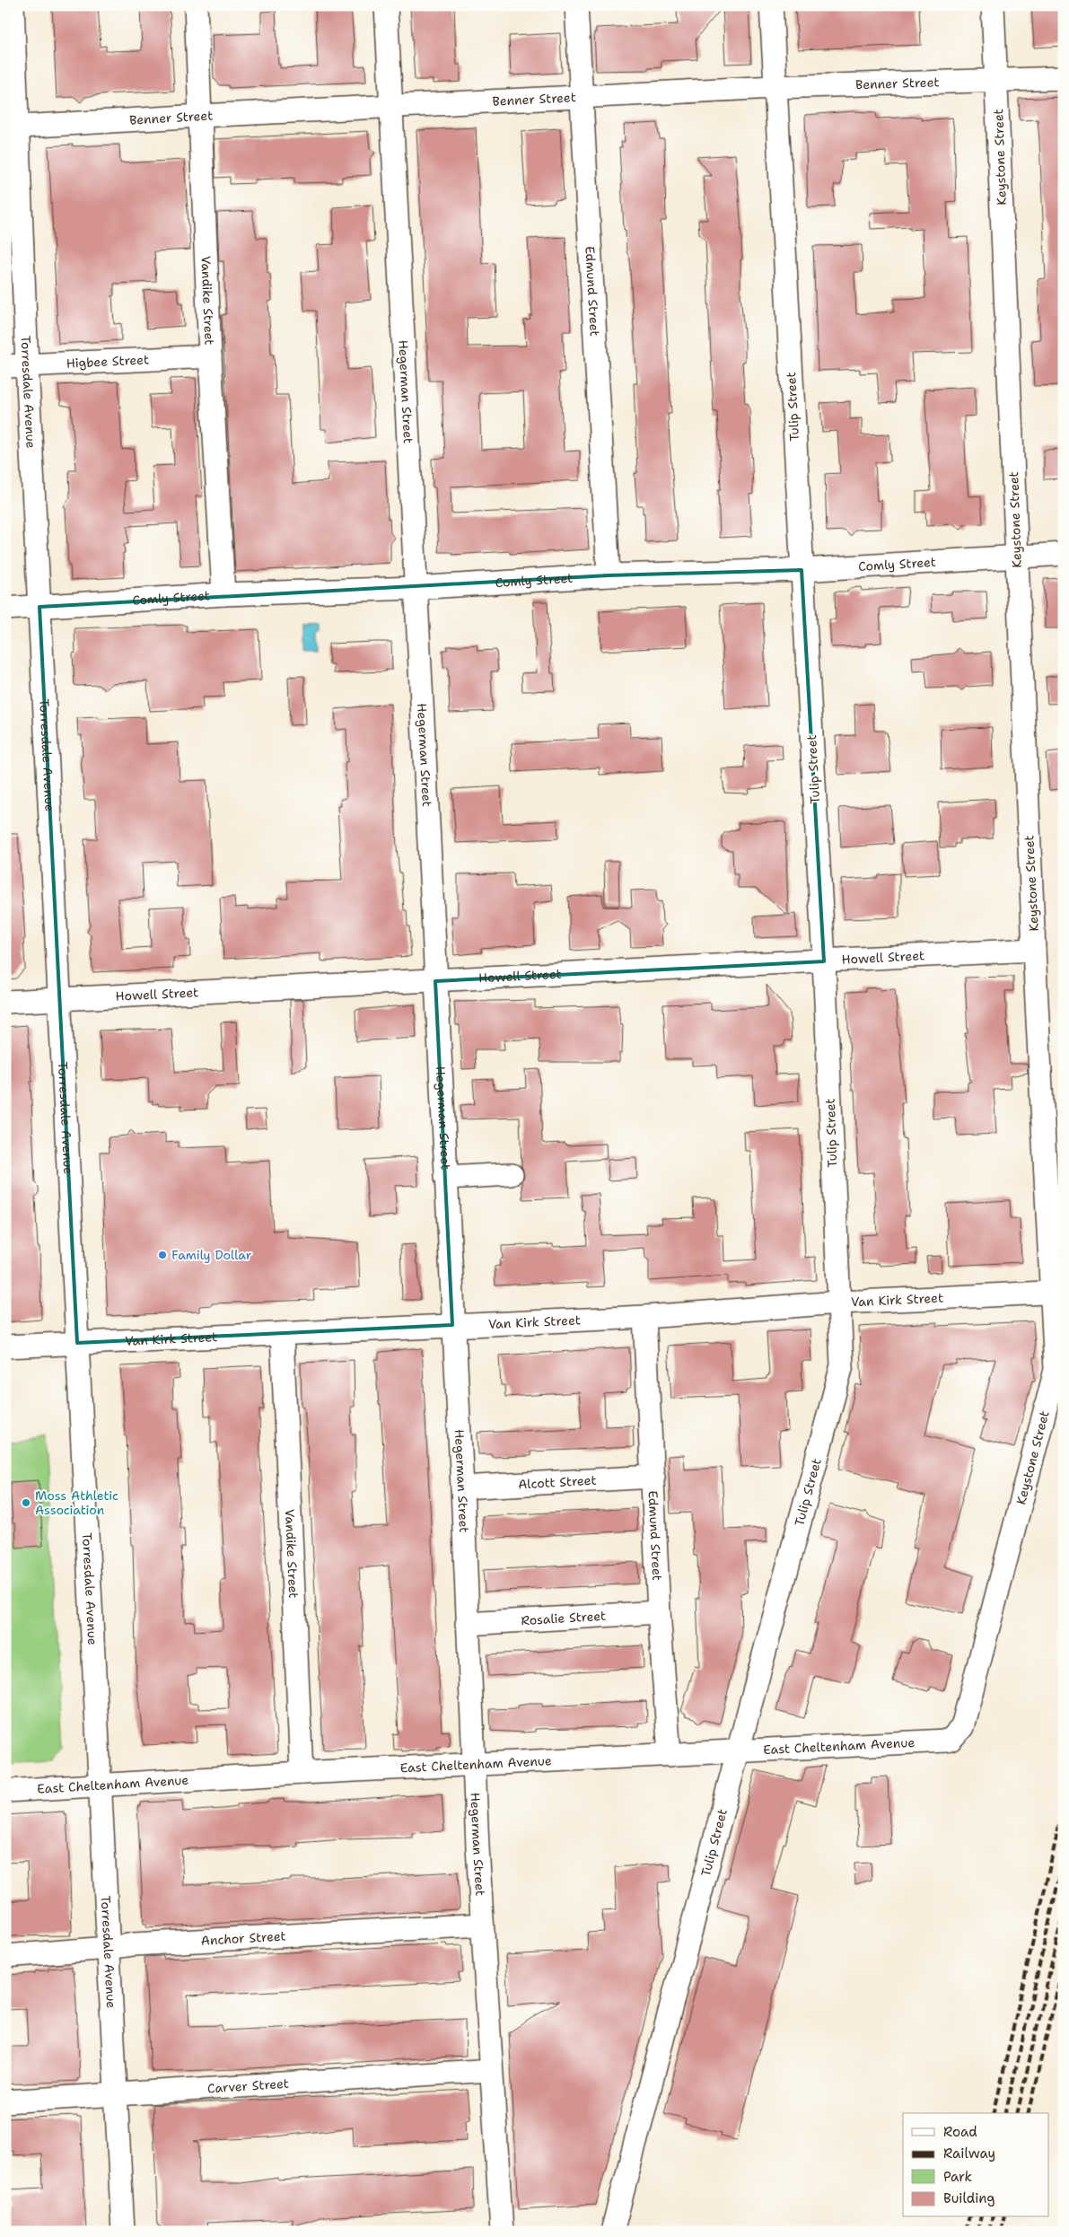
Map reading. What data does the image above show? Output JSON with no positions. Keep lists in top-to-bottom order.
{
  "streets": {
    "street": [
      "Benner Street",
      "Keystone Street",
      "Edmund Street",
      "Vandike Street",
      "Higbee Street",
      "Torresdale Avenue",
      "Hegerman Street",
      "Tulip Street",
      "Comly Street",
      "Howell Street",
      "Van Kirk Street",
      "Alcott Street",
      "Rosalie Street",
      "East Cheltenham Avenue",
      "Anchor Street",
      "Carver Street"
    ]
  },
  "crossings": [
    ["Benner Street", "Keystone Street"],
    ["Benner Street", "Edmund Street"],
    ["Benner Street", "Vandike Street"],
    ["Benner Street", "Torresdale Avenue"],
    ["Benner Street", "Hegerman Street"],
    ["Benner Street", "Tulip Street"],
    ["Keystone Street", "Comly Street"],
    ["Keystone Street", "Howell Street"],
    ["Keystone Street", "Van Kirk Street"],
    ["Keystone Street", "East Cheltenham Avenue"],
    ["Edmund Street", "Comly Street"],
    ["Edmund Street", "Van Kirk Street"],
    ["Edmund Street", "Alcott Street"],
    ["Edmund Street", "Rosalie Street"],
    ["Edmund Street", "East Cheltenham Avenue"],
    ["Vandike Street", "Higbee Street"],
    ["Vandike Street", "Comly Street"],
    ["Vandike Street", "Van Kirk Street"],
    ["Vandike Street", "East Cheltenham Avenue"],
    ["Higbee Street", "Torresdale Avenue"],
    ["Torresdale Avenue", "Comly Street"],
    ["Torresdale Avenue", "Howell Street"],
    ["Torresdale Avenue", "Van Kirk Street"],
    ["Torresdale Avenue", "East Cheltenham Avenue"],
    ["Torresdale Avenue", "Anchor Street"],
    ["Torresdale Avenue", "Carver Street"],
    ["Hegerman Street", "Comly Street"],
    ["Hegerman Street", "Howell Street"],
    ["Hegerman Street", "Van Kirk Street"],
    ["Hegerman Street", "Alcott Street"],
    ["Hegerman Street", "Rosalie Street"],
    ["Hegerman Street", "East Cheltenham Avenue"],
    ["Hegerman Street", "Anchor Street"],
    ["Hegerman Street", "Carver Street"],
    ["Tulip Street", "Comly Street"],
    ["Tulip Street", "Howell Street"],
    ["Tulip Street", "Van Kirk Street"],
    ["Tulip Street", "East Cheltenham Avenue"]
  ],
  "places": ["Family Dollar", "Moss Athletic Association"],
  "legend": [
    "Road",
    "Railway",
    "Park",
    "Building"
  ]
}
